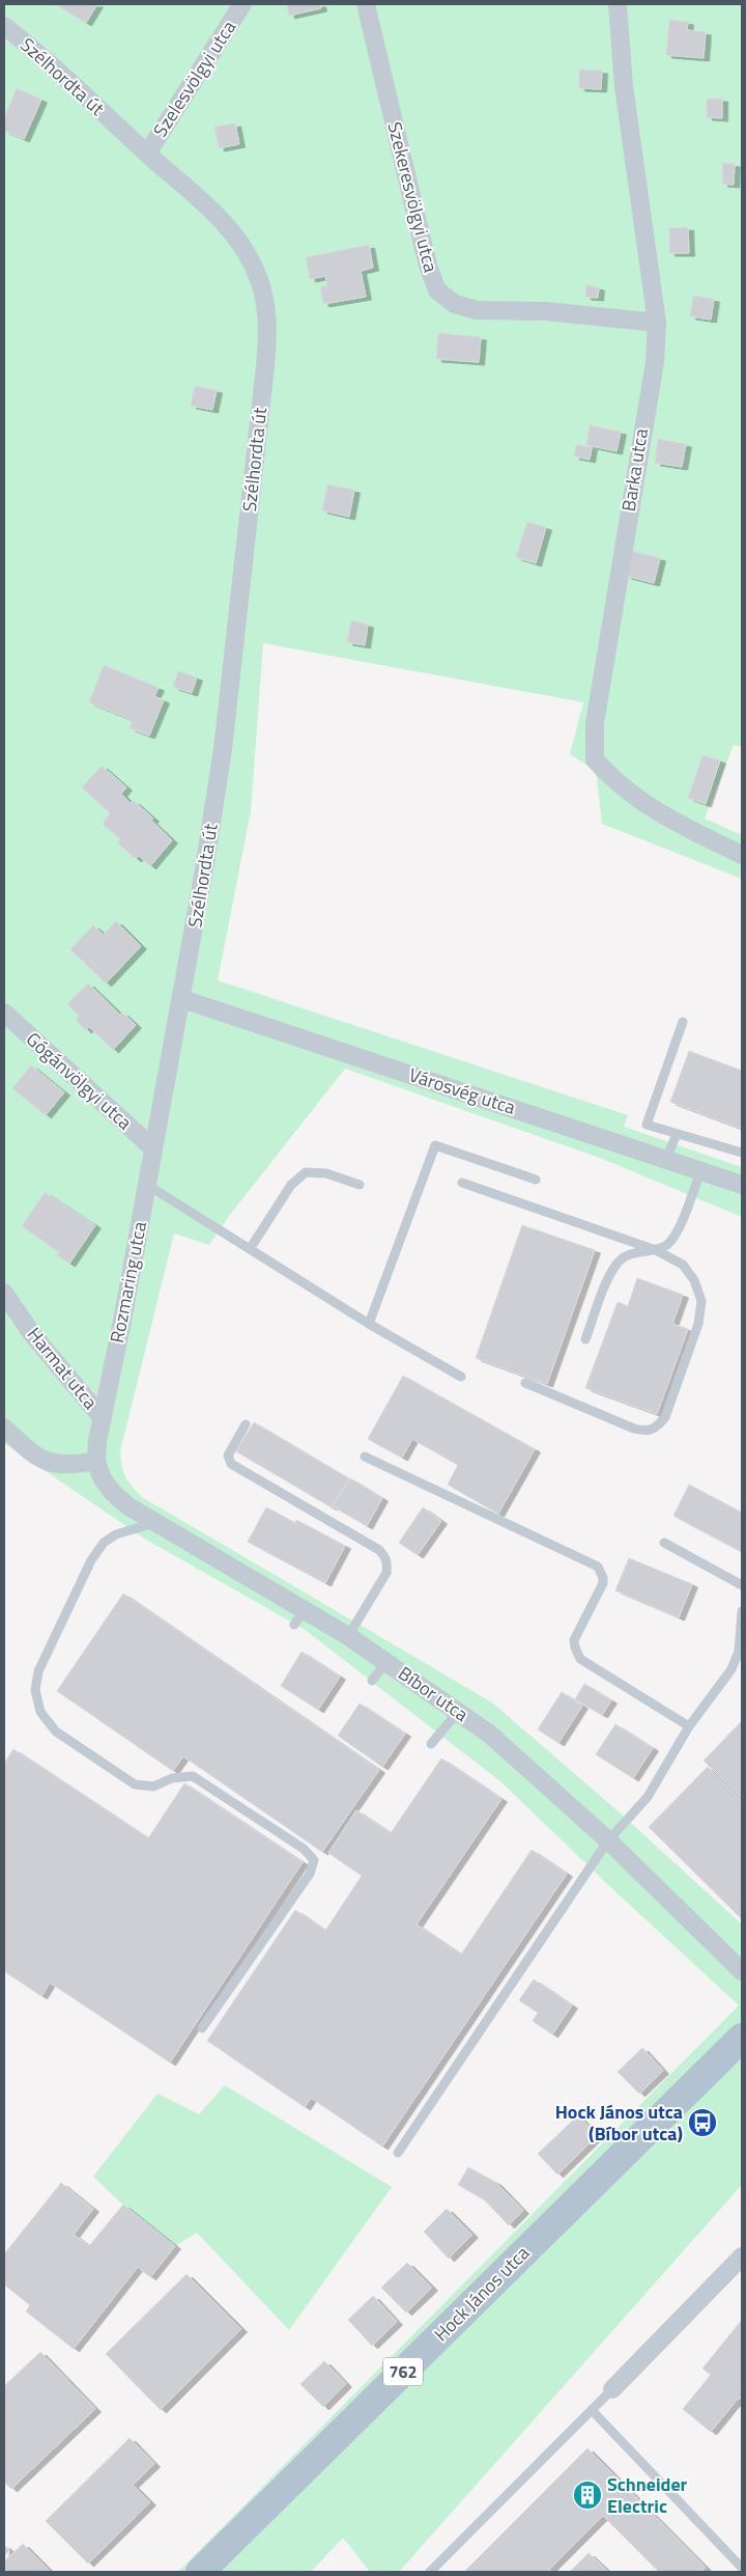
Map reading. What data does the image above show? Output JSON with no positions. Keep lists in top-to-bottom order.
{
  "streets": {
    "main road": ["Hock János utca", "762"],
    "street": [
      "Szélhordta út",
      "Szelesvölgyi utca",
      "Szekeresvölgyi utca",
      "Barka utca",
      "Gógánvölgyi utca",
      "Városvég utca",
      "Rozmaring utca",
      "Harmat utca",
      "Bíbor utca"
    ]
  },
  "crossings": [
    ["Szélhordta út", "Szelesvölgyi utca"],
    ["Szélhordta út", "Városvég utca"],
    ["Szélhordta út", "Rozmaring utca"],
    ["Szekeresvölgyi utca", "Barka utca"],
    ["Gógánvölgyi utca", "Rozmaring utca"],
    ["Városvég utca", "Rozmaring utca"],
    ["Rozmaring utca", "Harmat utca"],
    ["Rozmaring utca", "Bíbor utca"]
  ],
  "places": {
    "bus stop": ["Hock János utca (Bíbor utca)"],
    "building": ["Schneider Electric"]
  }
}
